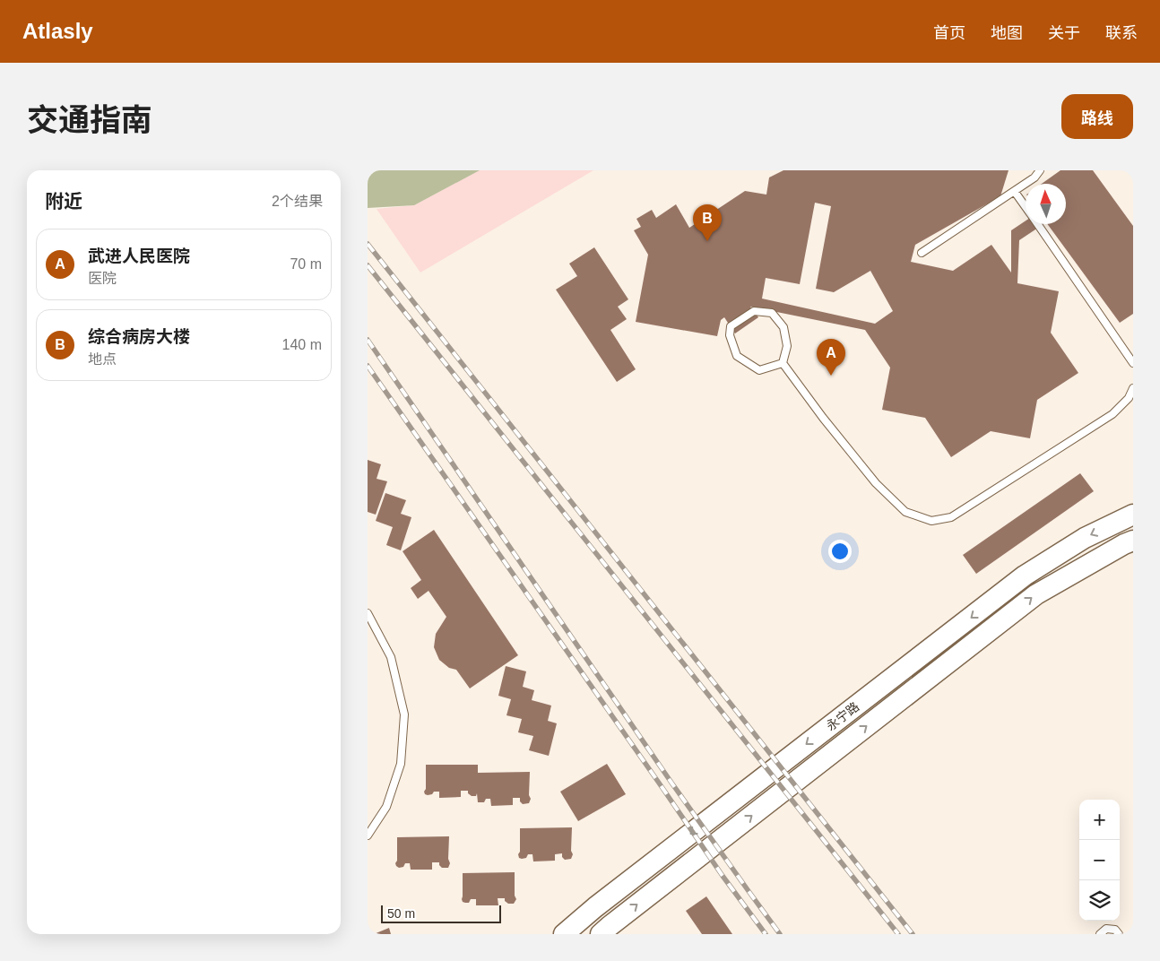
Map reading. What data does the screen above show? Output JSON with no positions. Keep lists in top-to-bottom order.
{
  "streets": {
    "main road": ["永宁路"]
  },
  "scale_bar": "50 m",
  "north": "top",
  "page": {
    "header": "Atlasly",
    "nav": [
      "首页",
      "地图",
      "关于",
      "联系"
    ],
    "title": "交通指南",
    "buttons": "路线",
    "heading": ["附近", "2个结果"],
    "pins": ["B", "A"],
    "list": [
      {
        "mark": "A",
        "name": "武进人民医院",
        "note": "医院",
        "value": "70 m"
      },
      {
        "mark": "B",
        "name": "综合病房大楼",
        "note": "地点",
        "value": "140 m"
      }
    ],
    "map_buttons": ["+", "−"],
    "scale": "50 m"
  }
}
